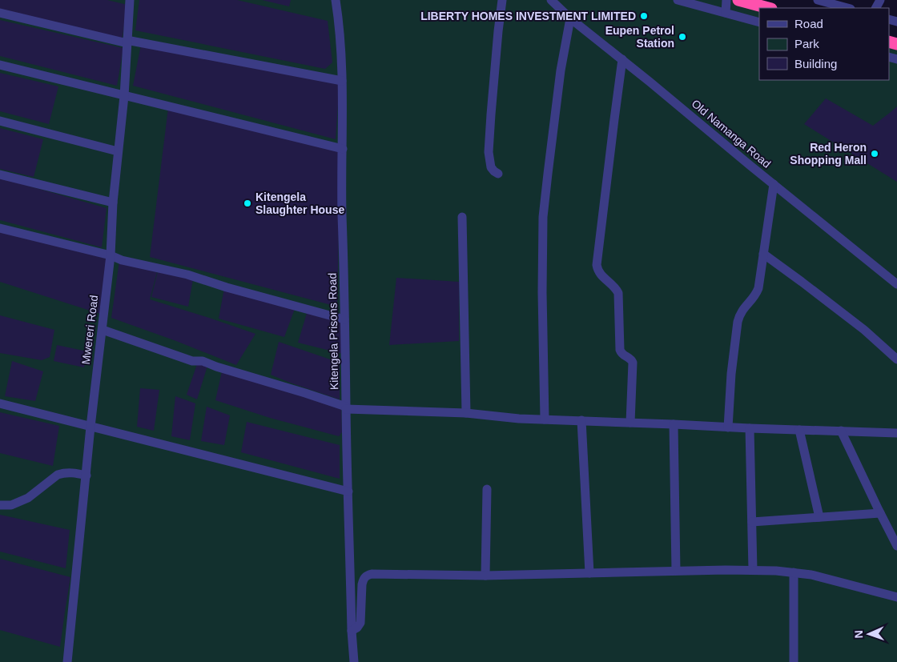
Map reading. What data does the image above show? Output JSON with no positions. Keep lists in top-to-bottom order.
{
  "streets": {
    "street": ["Old Namanga Road", "Mwereri Road", "Kitengela Prisons Road"]
  },
  "places": [
    "LIBERTY HOMES INVESTMENT LIMITED",
    "Eupen Petrol Station",
    "Red Heron Shopping Mall",
    "Kitengela Slaughter House"
  ],
  "legend": ["Road", "Park", "Building"],
  "north": "left"
}
